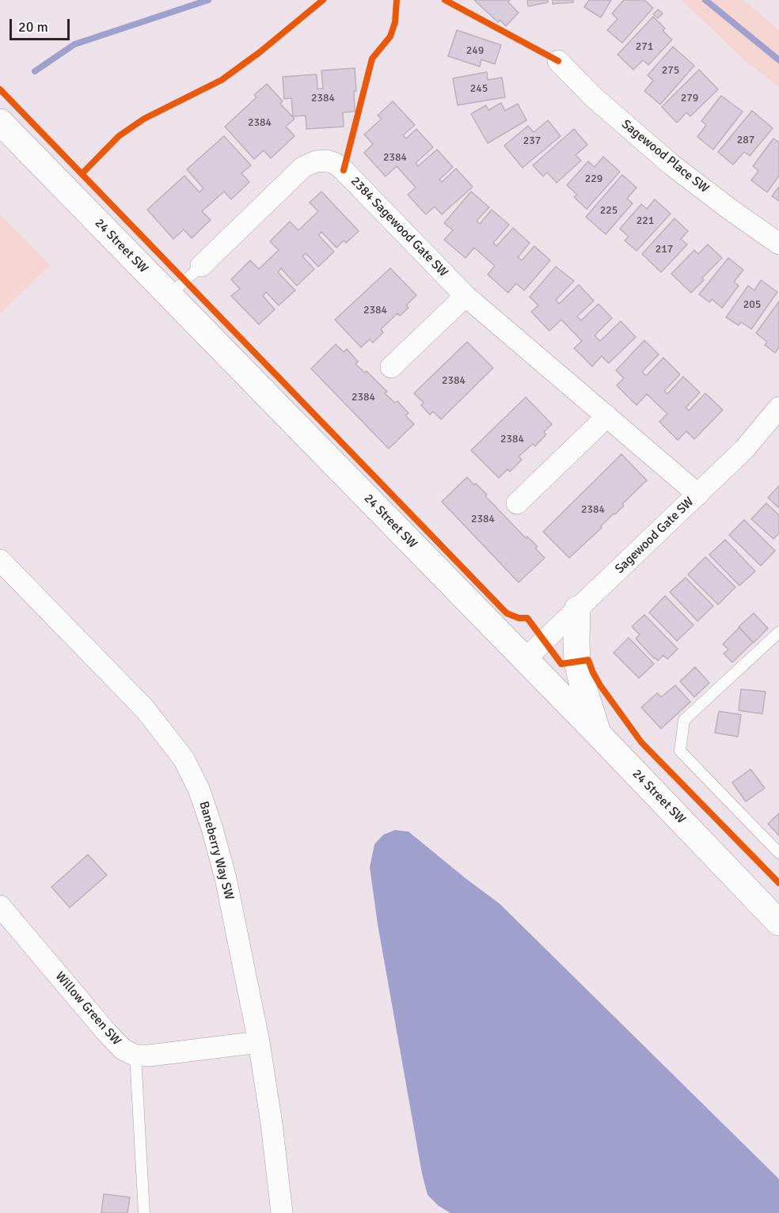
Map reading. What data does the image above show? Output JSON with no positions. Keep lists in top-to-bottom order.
{
  "streets": {
    "street": [
      "Sagewood Place SW",
      "2384 Sagewood Gate SW",
      "24 Street SW",
      "Sagewood Gate SW",
      "Baneberry Way SW",
      "Willow Green SW"
    ]
  },
  "crossings": [
    ["2384 Sagewood Gate SW", "Sagewood Gate SW"],
    ["24 Street SW", "Sagewood Gate SW"]
  ],
  "house_numbers": [
    "271",
    "249",
    "275",
    "245",
    "2384",
    "279",
    "2384",
    "287",
    "237",
    "2384",
    "229",
    "225",
    "221",
    "217",
    "205",
    "2384",
    "2384",
    "2384",
    "2384",
    "2384",
    "2384"
  ],
  "scale_bar": "20 m"
}
